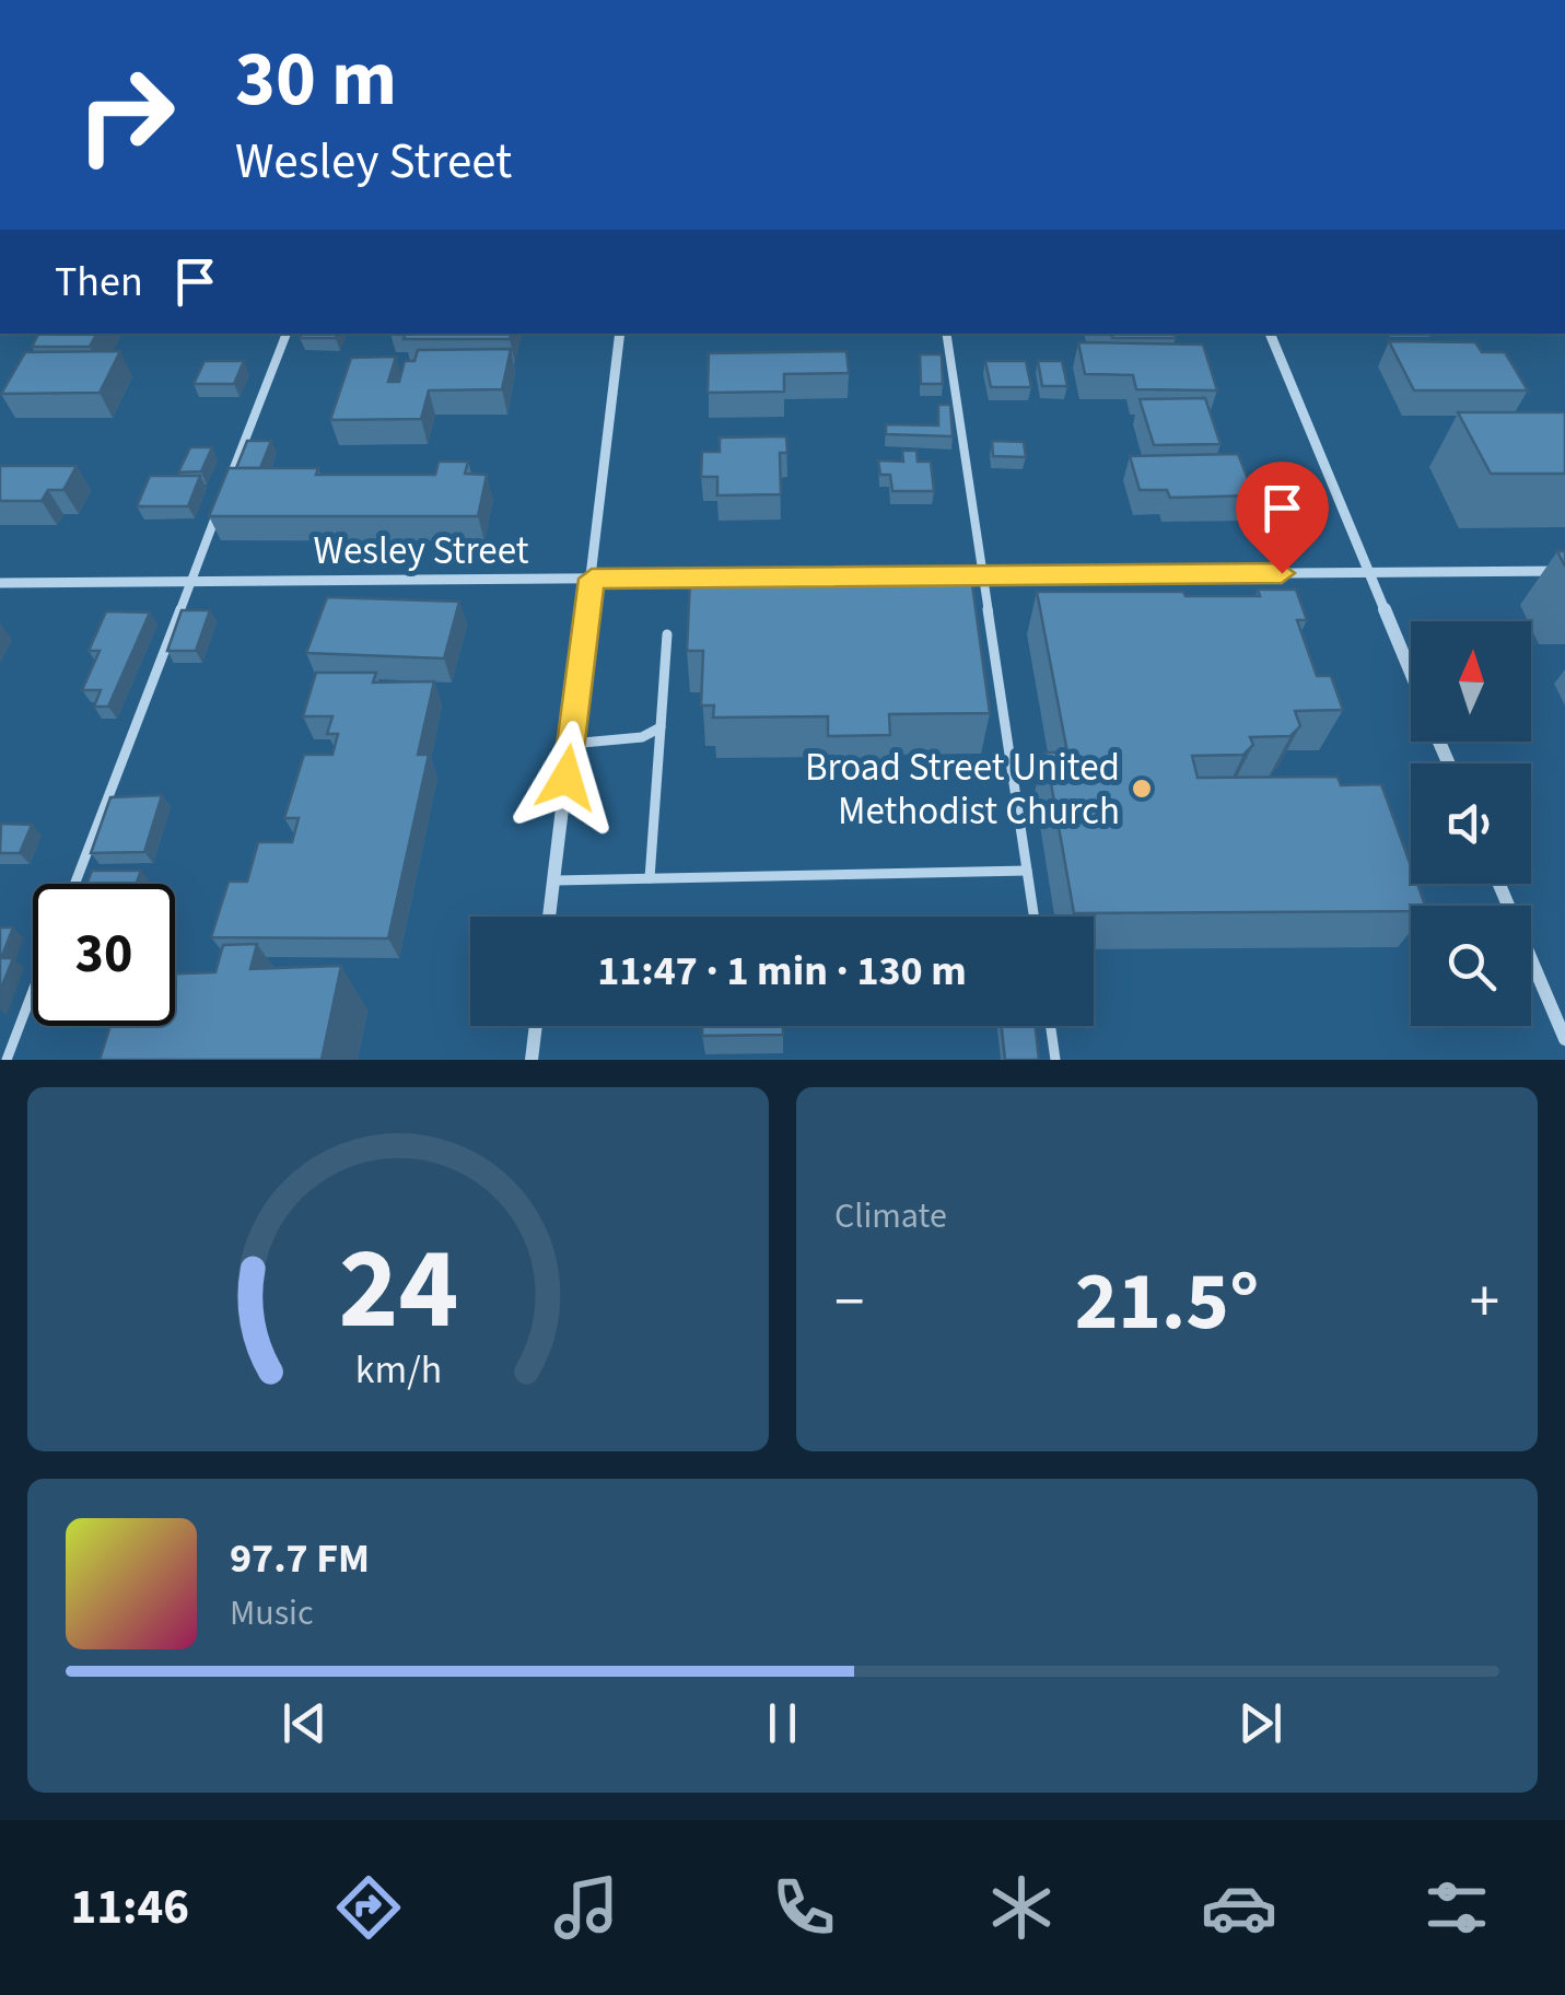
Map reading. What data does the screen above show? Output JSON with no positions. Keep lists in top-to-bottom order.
{
  "streets": {
    "street": ["Wesley Street"]
  },
  "places": ["Broad Street United Methodist Church"],
  "north": "top",
  "page": {
    "turn": ["30 m", "Wesley Street"],
    "then": "Then",
    "limit": "30",
    "trip": "11:47 · 1 min · 130 m",
    "tile": "Climate",
    "heat": ["−", "21.5°", "+"],
    "song": ["97.7 FM", "Music"],
    "tabs": "11:46",
    "gauge": ["24", "km/h"]
  }
}
